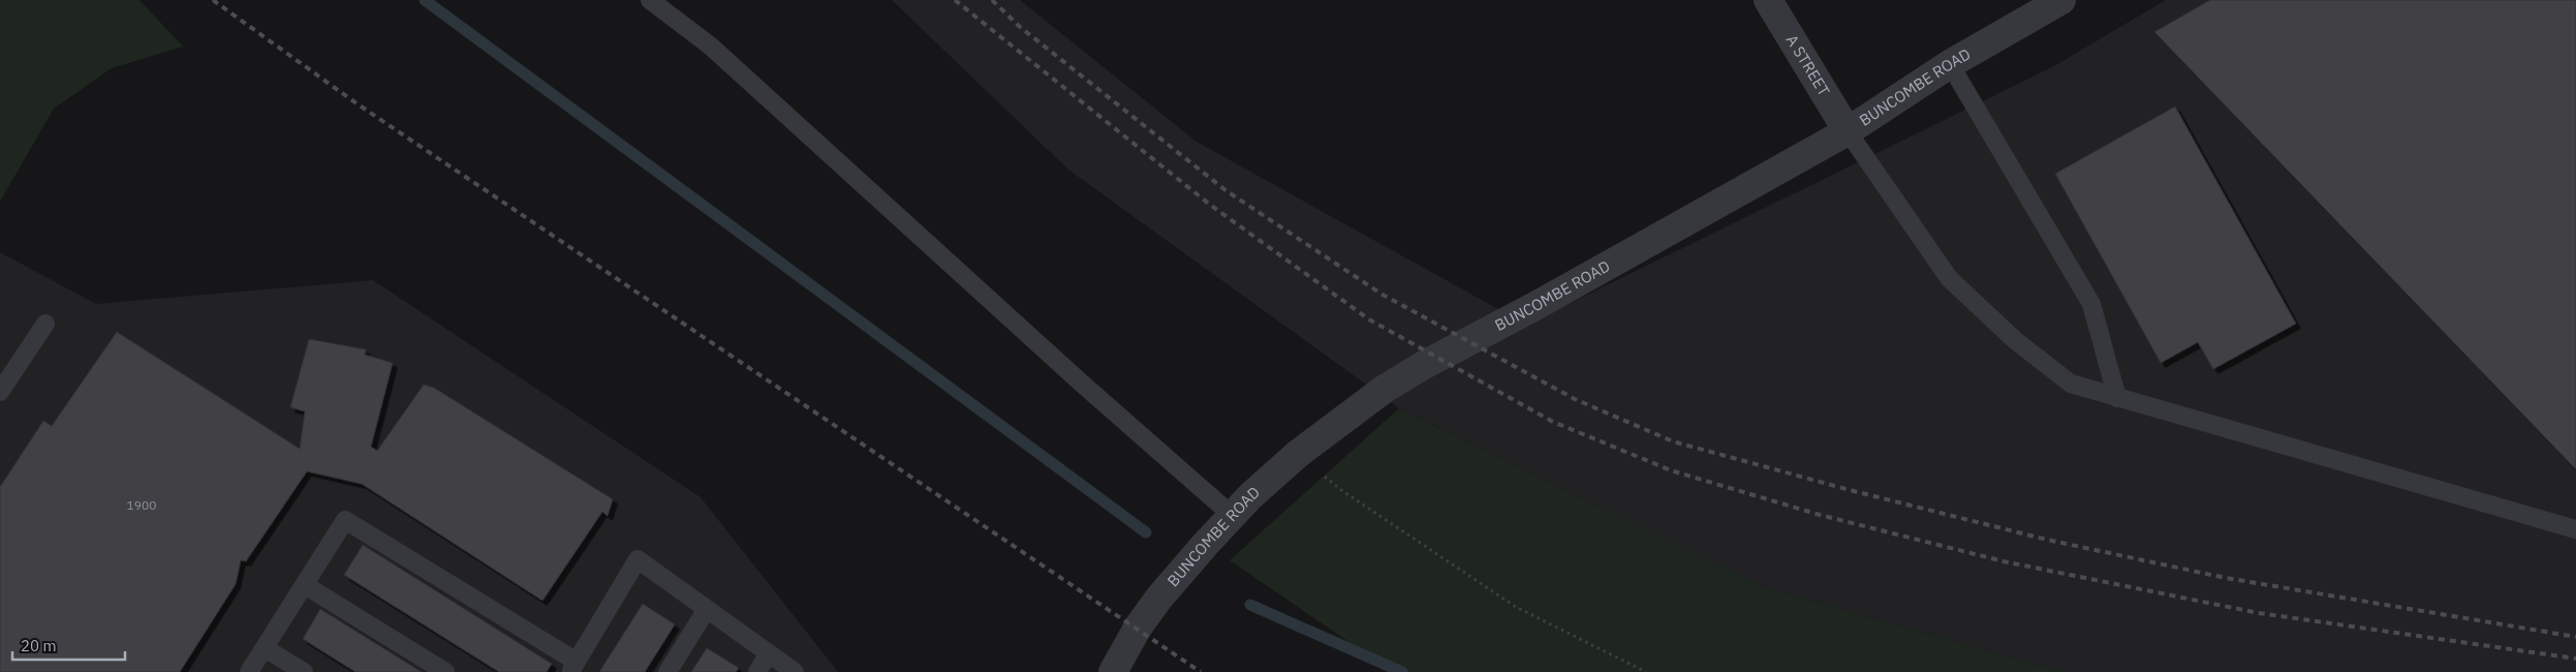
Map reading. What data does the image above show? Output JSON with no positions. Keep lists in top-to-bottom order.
{
  "streets": {
    "street": ["A STREET", "BUNCOMBE ROAD"]
  },
  "crossings": [
    ["A STREET", "BUNCOMBE ROAD"]
  ],
  "house_numbers": ["1900"],
  "scale_bar": "20 m"
}
